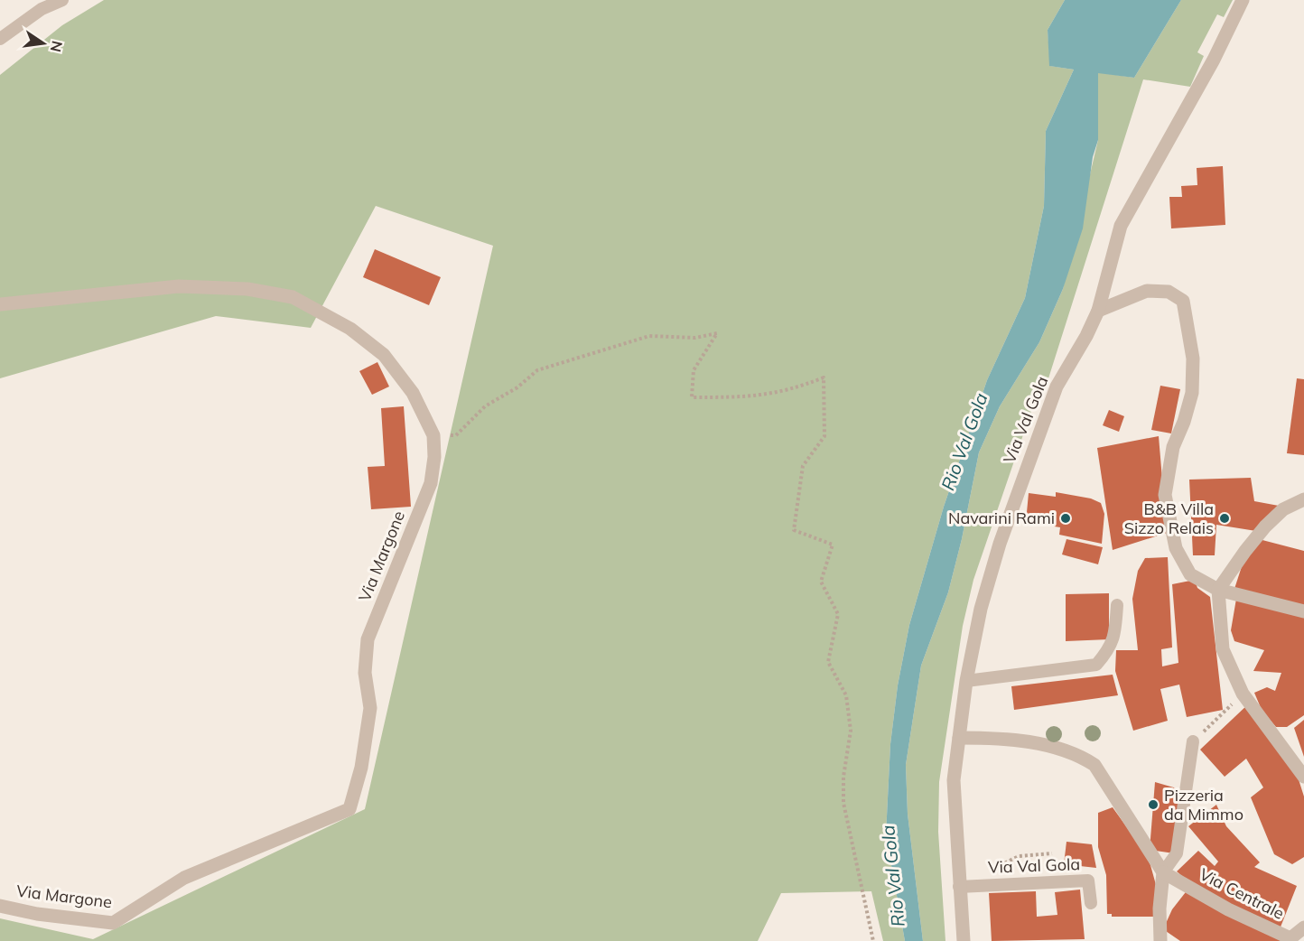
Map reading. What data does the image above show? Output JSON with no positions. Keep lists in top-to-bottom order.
{
  "streets": {
    "street": ["Via Val Gola", "Via Margone", "Via Centrale"]
  },
  "water": ["Rio Val Gola"],
  "places": ["Navarini Rami", "B&B Villa Sizzo Relais", "Pizzeria da Mimmo"],
  "north": "right"
}
